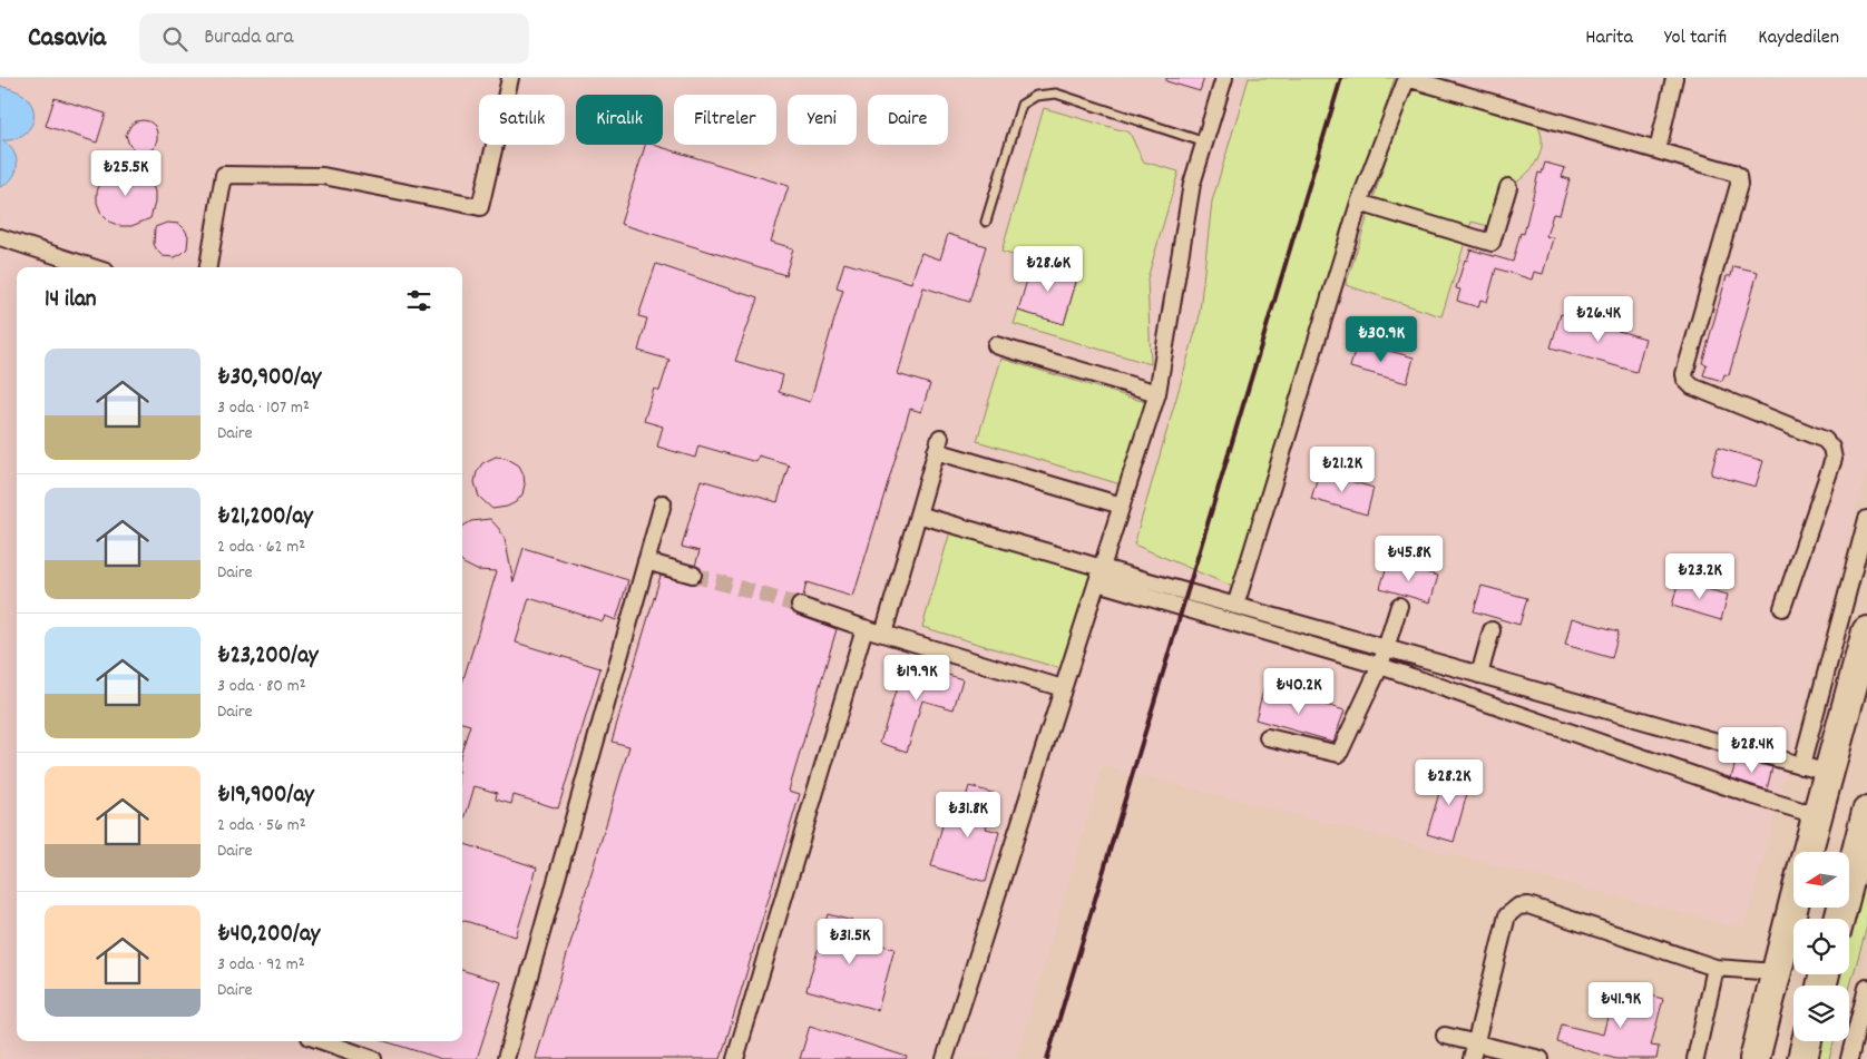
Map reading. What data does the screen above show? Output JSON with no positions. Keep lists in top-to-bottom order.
{
  "north": "left",
  "page": {
    "header": "Casavia",
    "search": "Burada ara",
    "nav": ["Harita", "Yol tarifi", "Kaydedilen"],
    "chip": [
      "Satılık",
      "Kiralık",
      "Filtreler",
      "Yeni",
      "Daire"
    ],
    "price": [
      "₺25.5K",
      "₺28.6K",
      "₺26.4K",
      "₺30.9K",
      "₺21.2K",
      "₺45.8K",
      "₺23.2K",
      "₺19.9K",
      "₺40.2K",
      "₺28.4K",
      "₺28.2K",
      "₺31.8K",
      "₺31.5K",
      "₺41.9K"
    ],
    "heading": "14 ilan",
    "list": [
      {
        "name": "₺30,900/ay",
        "note": "3 oda · 107 m² · Daire"
      },
      {
        "name": "₺21,200/ay",
        "note": "2 oda · 62 m² · Daire"
      },
      {
        "name": "₺23,200/ay",
        "note": "3 oda · 80 m² · Daire"
      },
      {
        "name": "₺19,900/ay",
        "note": "2 oda · 56 m² · Daire"
      },
      {
        "name": "₺40,200/ay",
        "note": "3 oda · 92 m² · Daire"
      }
    ]
  }
}
